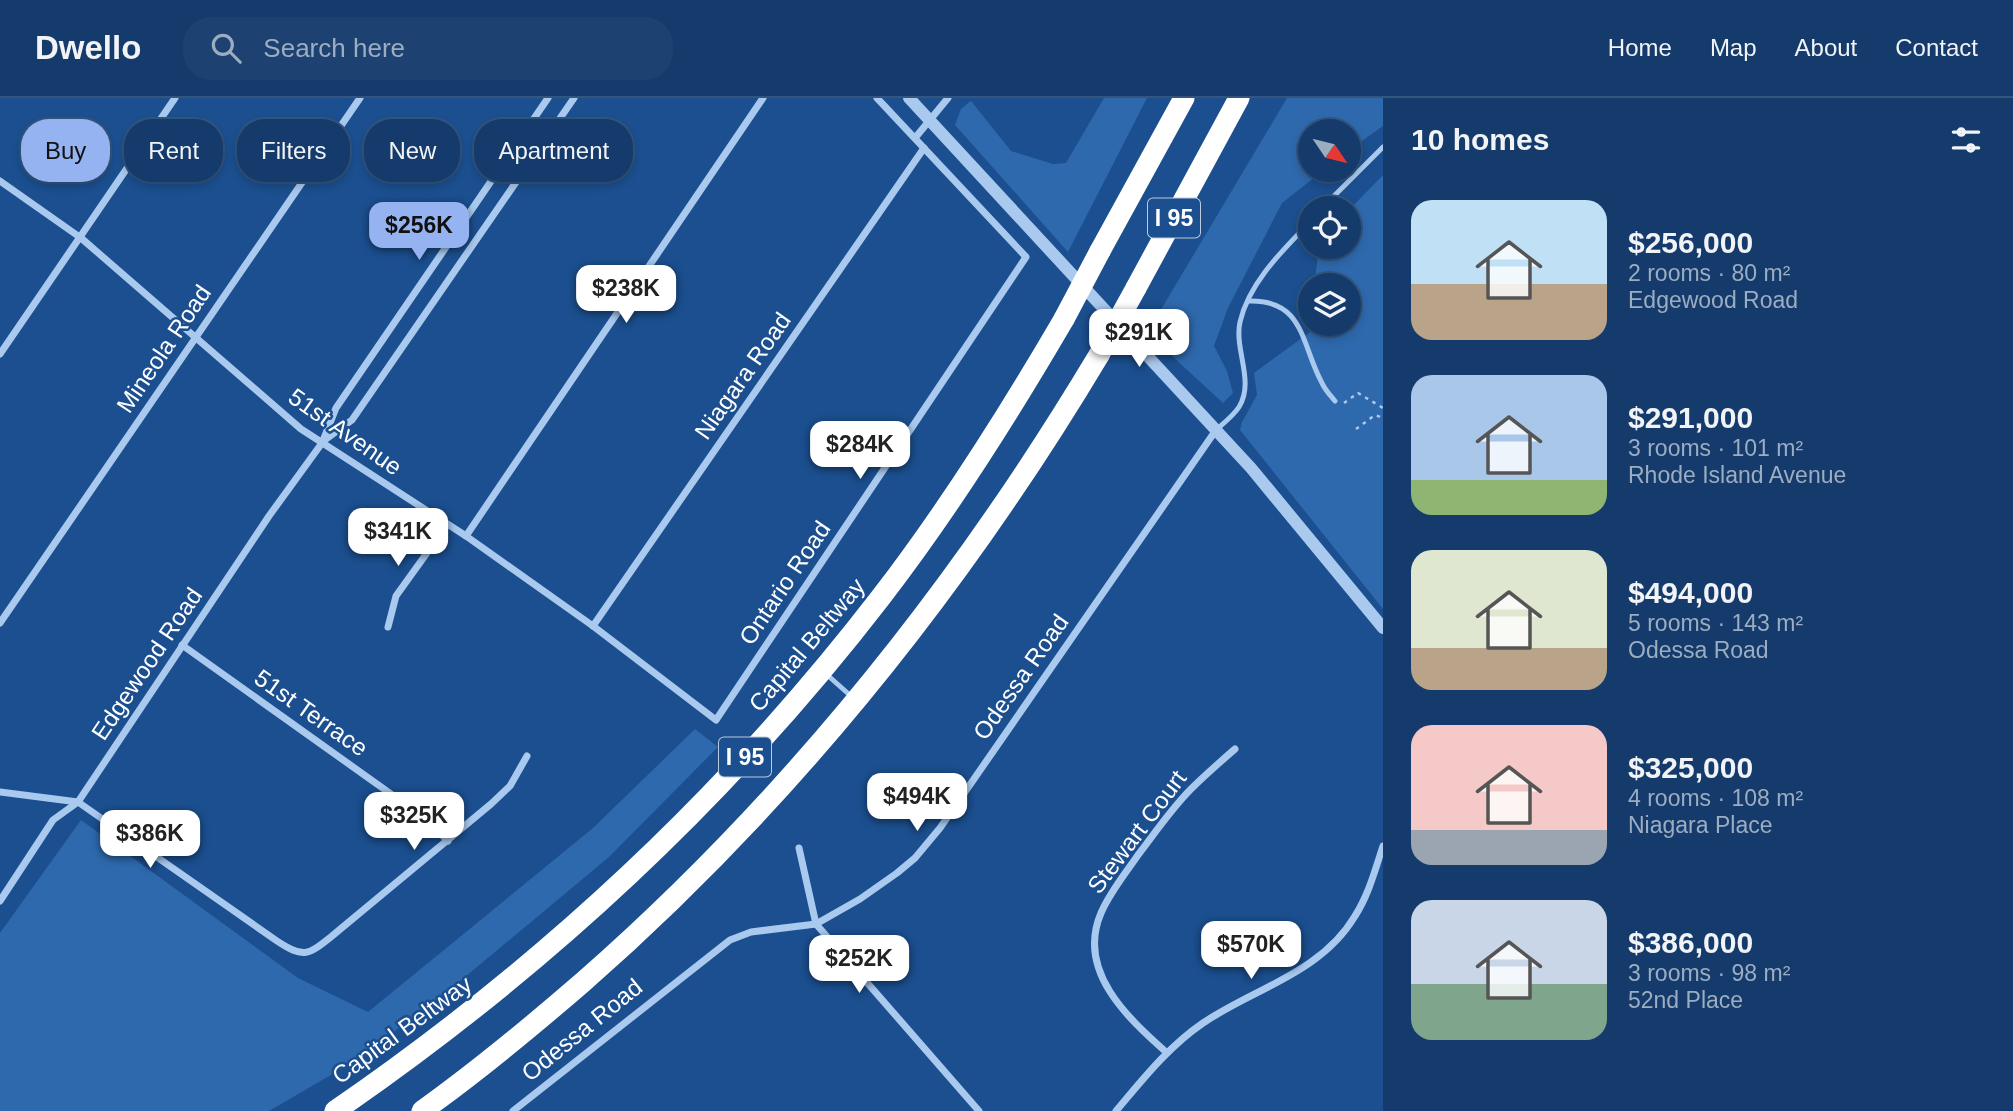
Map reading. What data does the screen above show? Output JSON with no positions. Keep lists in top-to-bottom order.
{
  "streets": {
    "highway": ["I 95", "Capital Beltway"],
    "street": [
      "Mineola Road",
      "Niagara Road",
      "51st Avenue",
      "Ontario Road",
      "Edgewood Road",
      "Odessa Road",
      "51st Terrace",
      "Stewart Court"
    ]
  },
  "crossings": [
    ["Mineola Road", "51st Avenue"],
    ["Niagara Road", "51st Avenue"],
    ["Niagara Road", "Ontario Road"],
    ["51st Avenue", "Ontario Road"],
    ["51st Avenue", "Edgewood Road"],
    ["Edgewood Road", "51st Terrace"]
  ],
  "north": "bottom right",
  "page": {
    "header": "Dwello",
    "search": "Search here",
    "nav": [
      "Home",
      "Map",
      "About",
      "Contact"
    ],
    "heading": "10 homes",
    "chip": [
      "Buy",
      "Rent",
      "Filters",
      "New",
      "Apartment"
    ],
    "list": [
      {
        "name": "$256,000",
        "note": "2 rooms · 80 m² · Edgewood Road"
      },
      {
        "name": "$291,000",
        "note": "3 rooms · 101 m² · Rhode Island Avenue"
      },
      {
        "name": "$494,000",
        "note": "5 rooms · 143 m² · Odessa Road"
      },
      {
        "name": "$325,000",
        "note": "4 rooms · 108 m² · Niagara Place"
      },
      {
        "name": "$386,000",
        "note": "3 rooms · 98 m² · 52nd Place"
      }
    ],
    "price": [
      "$256K",
      "$238K",
      "$291K",
      "$284K",
      "$341K",
      "$494K",
      "$325K",
      "$386K",
      "$570K",
      "$252K"
    ]
  }
}
